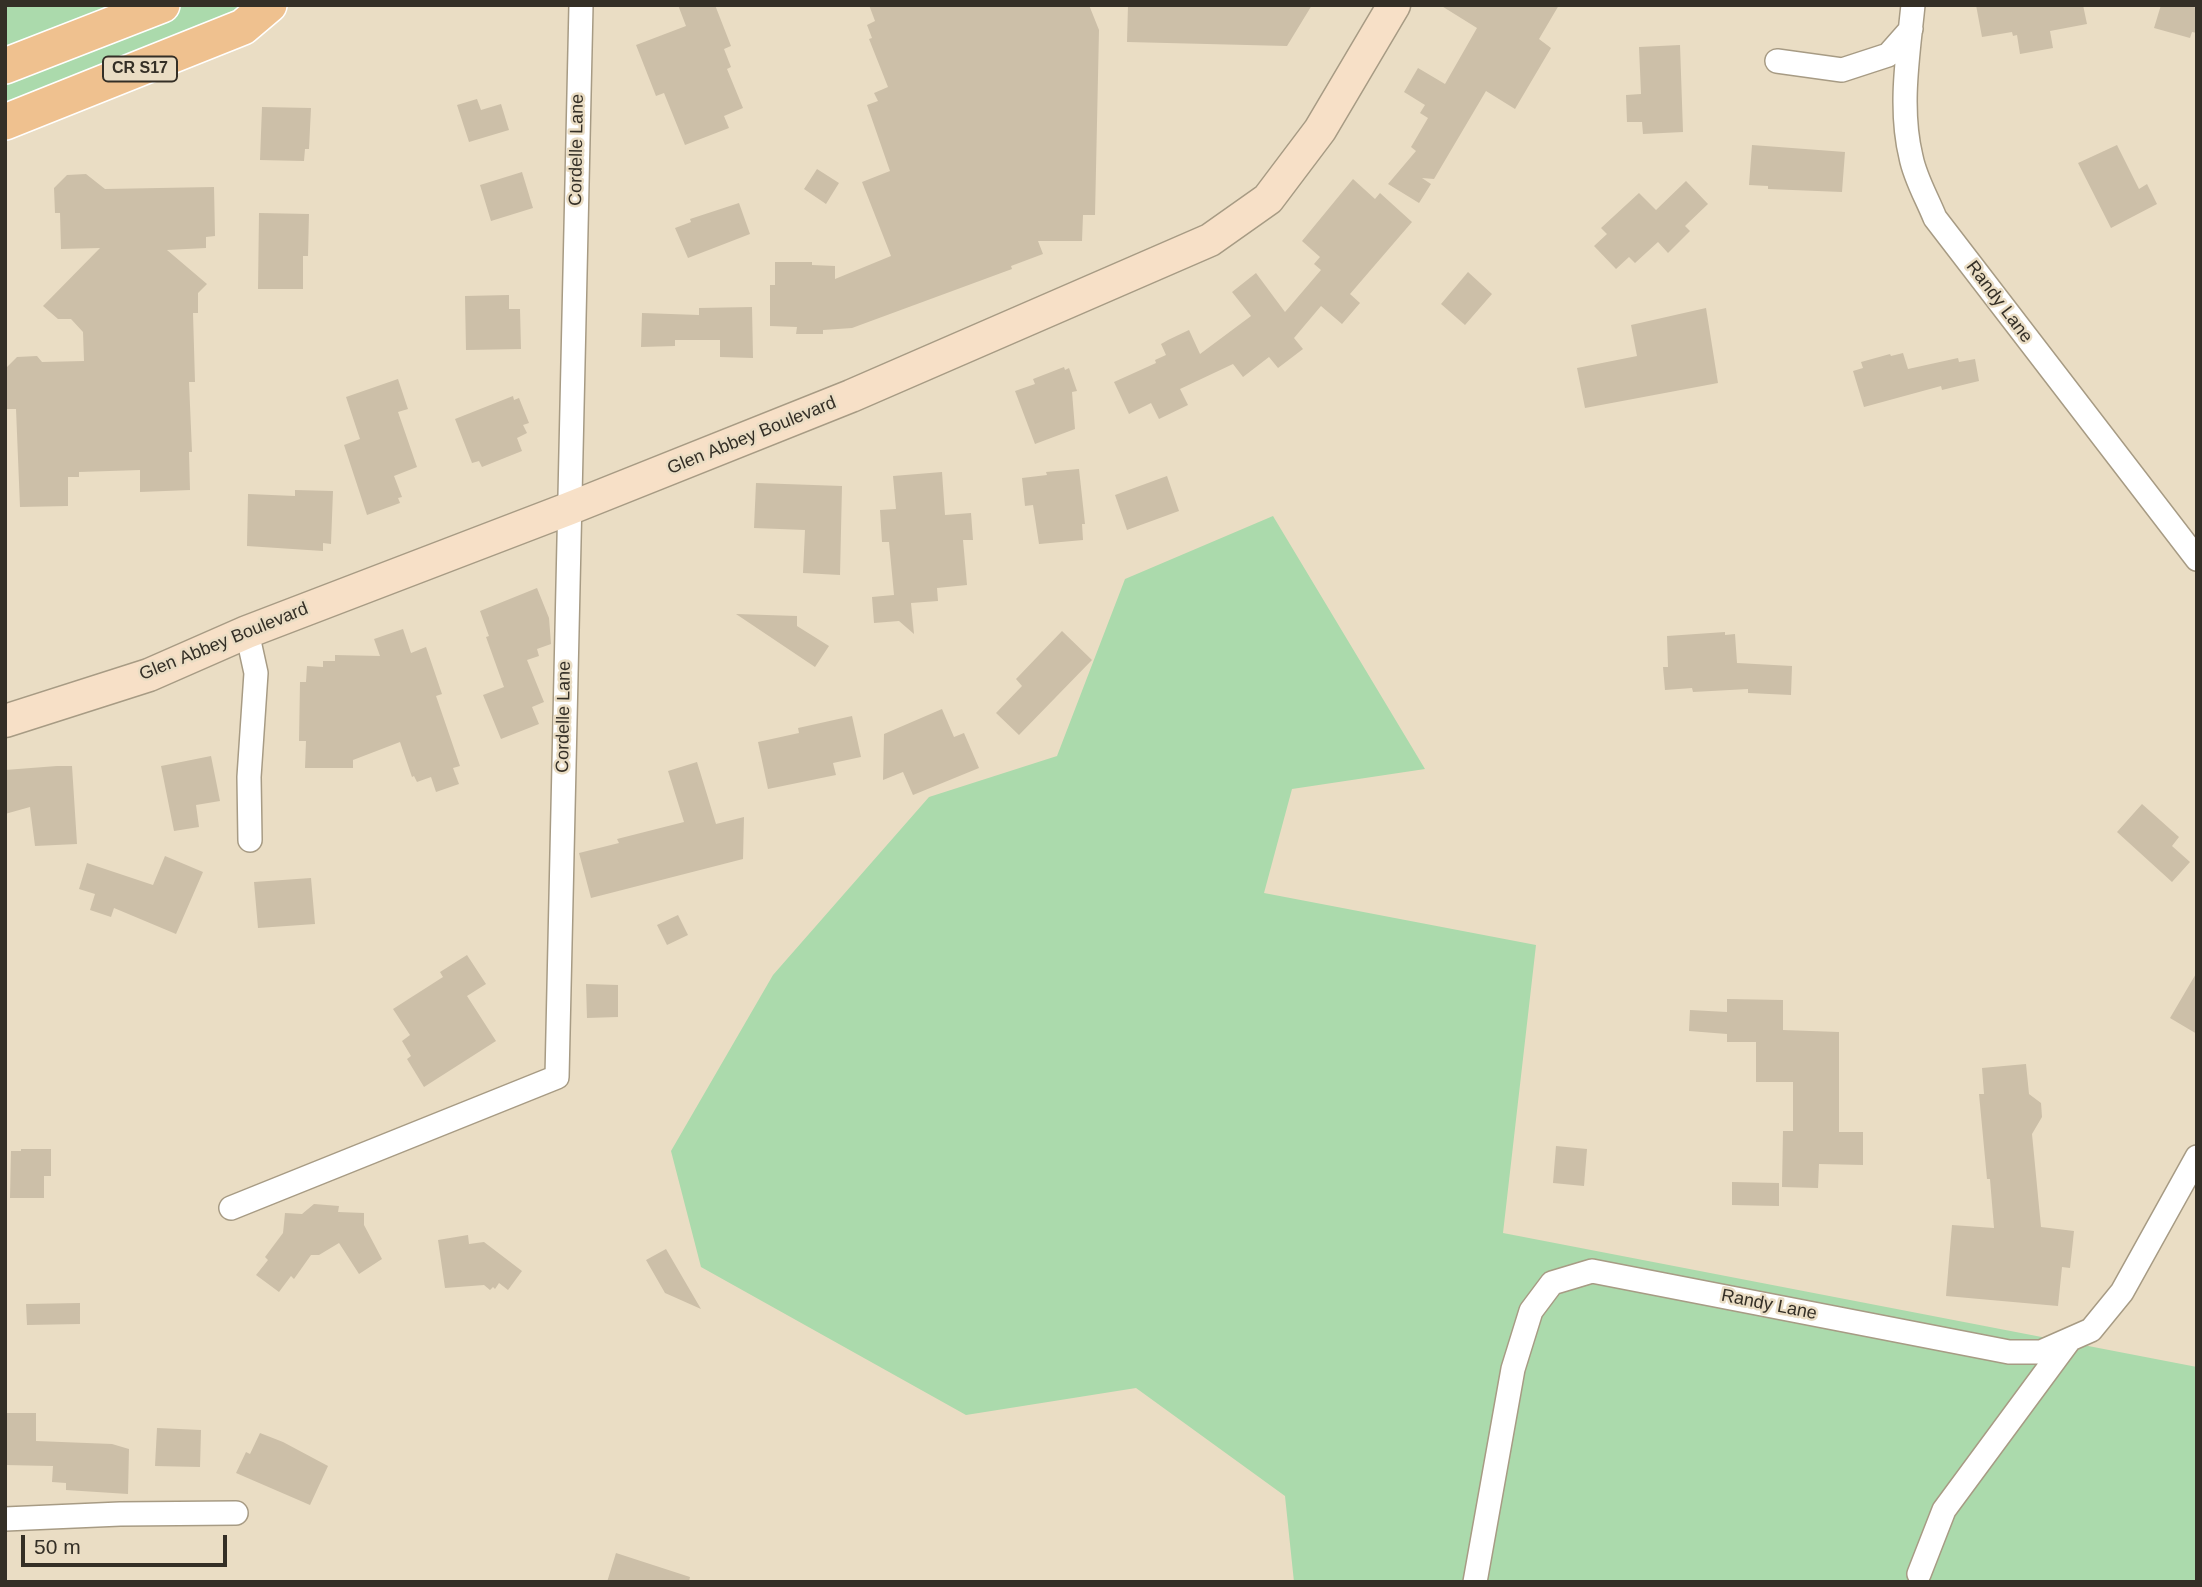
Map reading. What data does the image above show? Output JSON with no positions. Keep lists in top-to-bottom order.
{
  "streets": {
    "main road": ["CR S17"],
    "street": ["Cordelle Lane", "Randy Lane", "Glen Abbey Boulevard"]
  },
  "crossings": [
    ["Cordelle Lane", "Glen Abbey Boulevard"]
  ],
  "scale_bar": "50 m"
}
